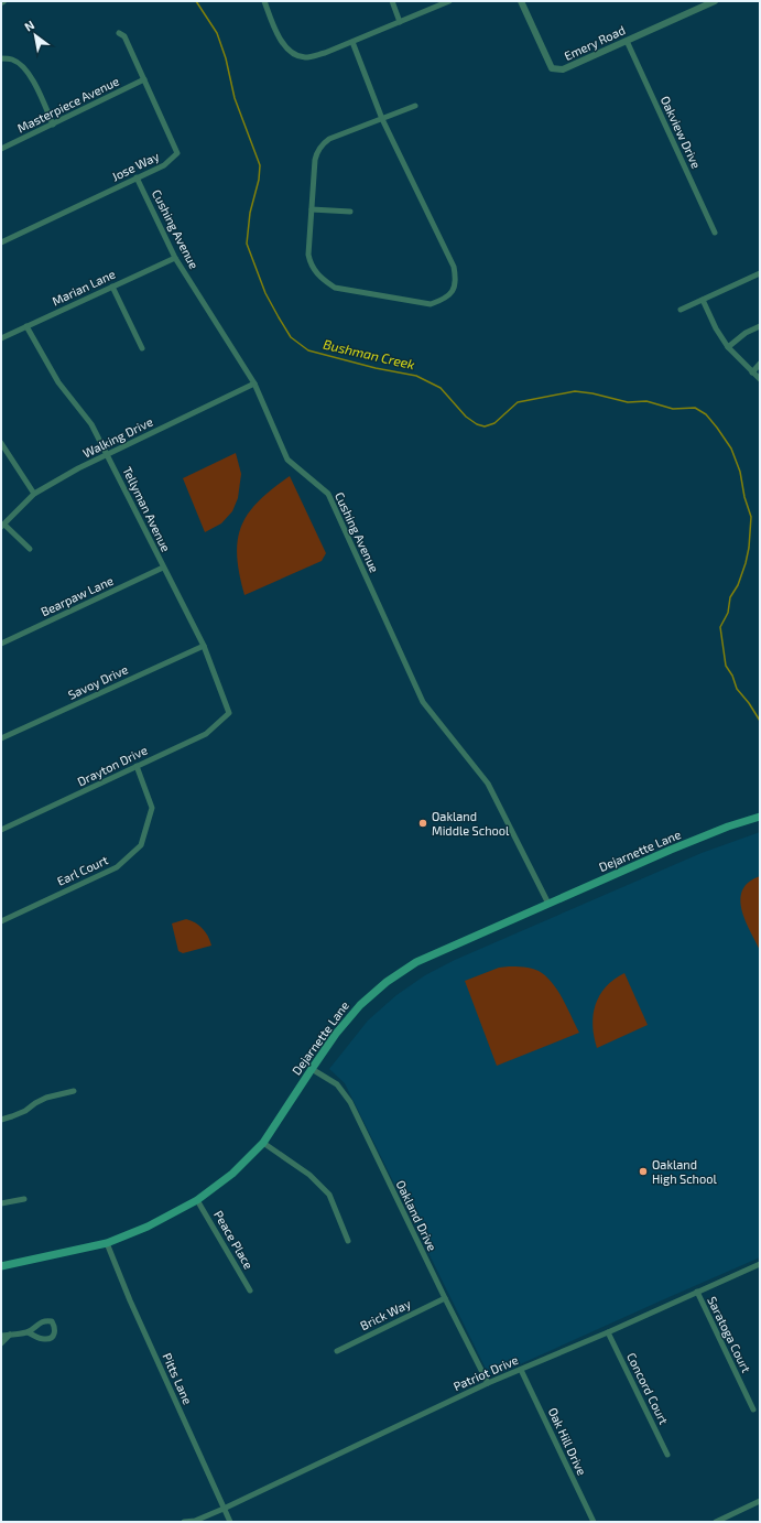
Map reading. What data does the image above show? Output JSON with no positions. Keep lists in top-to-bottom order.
{
  "streets": {
    "main road": ["Dejarnette Lane"],
    "street": [
      "Emery Road",
      "Masterpiece Avenue",
      "Oakview Drive",
      "Jose Way",
      "Cushing Avenue",
      "Marian Lane",
      "Walking Drive",
      "Tellyman Avenue",
      "Bearpaw Lane",
      "Savoy Drive",
      "Drayton Drive",
      "Earl Court",
      "Oakland Drive",
      "Peace Place",
      "Brick Way",
      "Saratoga Court",
      "Patriot Drive",
      "Pitts Lane",
      "Concord Court",
      "Oak Hill Drive"
    ]
  },
  "crossings": [
    ["Emery Road", "Oakview Drive"],
    ["Masterpiece Avenue", "Jose Way"],
    ["Jose Way", "Cushing Avenue"],
    ["Cushing Avenue", "Marian Lane"],
    ["Cushing Avenue", "Walking Drive"],
    ["Cushing Avenue", "Dejarnette Lane"],
    ["Marian Lane", "Tellyman Avenue"],
    ["Walking Drive", "Tellyman Avenue"],
    ["Tellyman Avenue", "Bearpaw Lane"],
    ["Tellyman Avenue", "Savoy Drive"],
    ["Tellyman Avenue", "Drayton Drive"],
    ["Drayton Drive", "Earl Court"],
    ["Dejarnette Lane", "Oakland Drive"],
    ["Dejarnette Lane", "Peace Place"],
    ["Dejarnette Lane", "Pitts Lane"],
    ["Oakland Drive", "Brick Way"],
    ["Oakland Drive", "Patriot Drive"],
    ["Saratoga Court", "Patriot Drive"],
    ["Patriot Drive", "Pitts Lane"],
    ["Patriot Drive", "Concord Court"],
    ["Patriot Drive", "Oak Hill Drive"]
  ],
  "water": ["Bushman Creek"],
  "places": ["Oakland Middle School", "Oakland High School"],
  "north": "top left"
}
